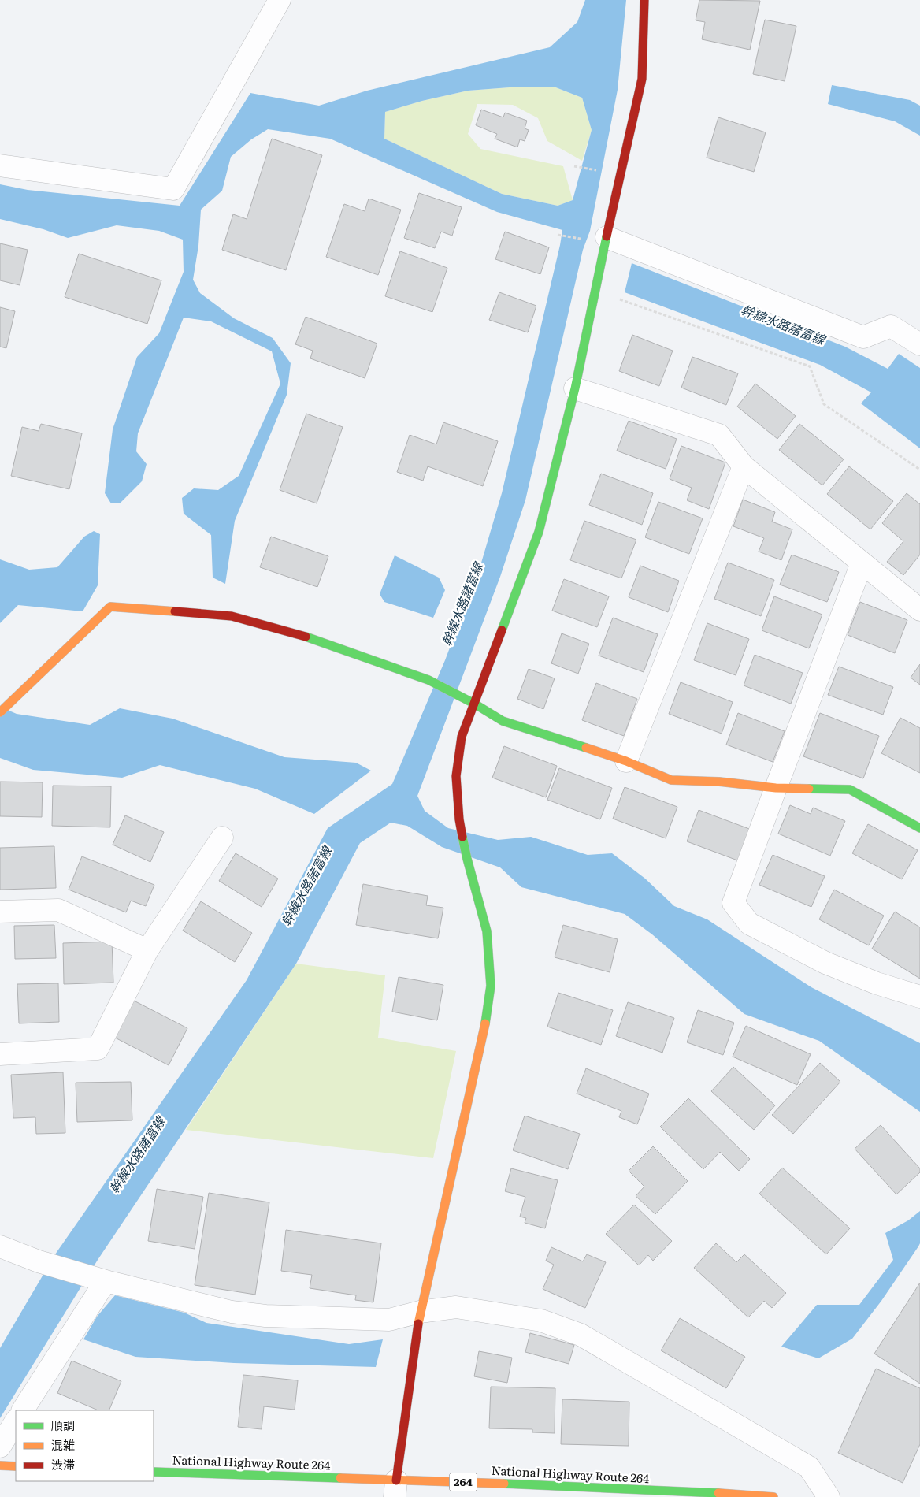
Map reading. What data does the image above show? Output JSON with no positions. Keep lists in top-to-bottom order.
{
  "streets": {
    "main road": ["National Highway Route 264", "264"]
  },
  "water": ["幹線水路諸富線"],
  "legend": ["順調", "混雑", "渋滞"]
}
